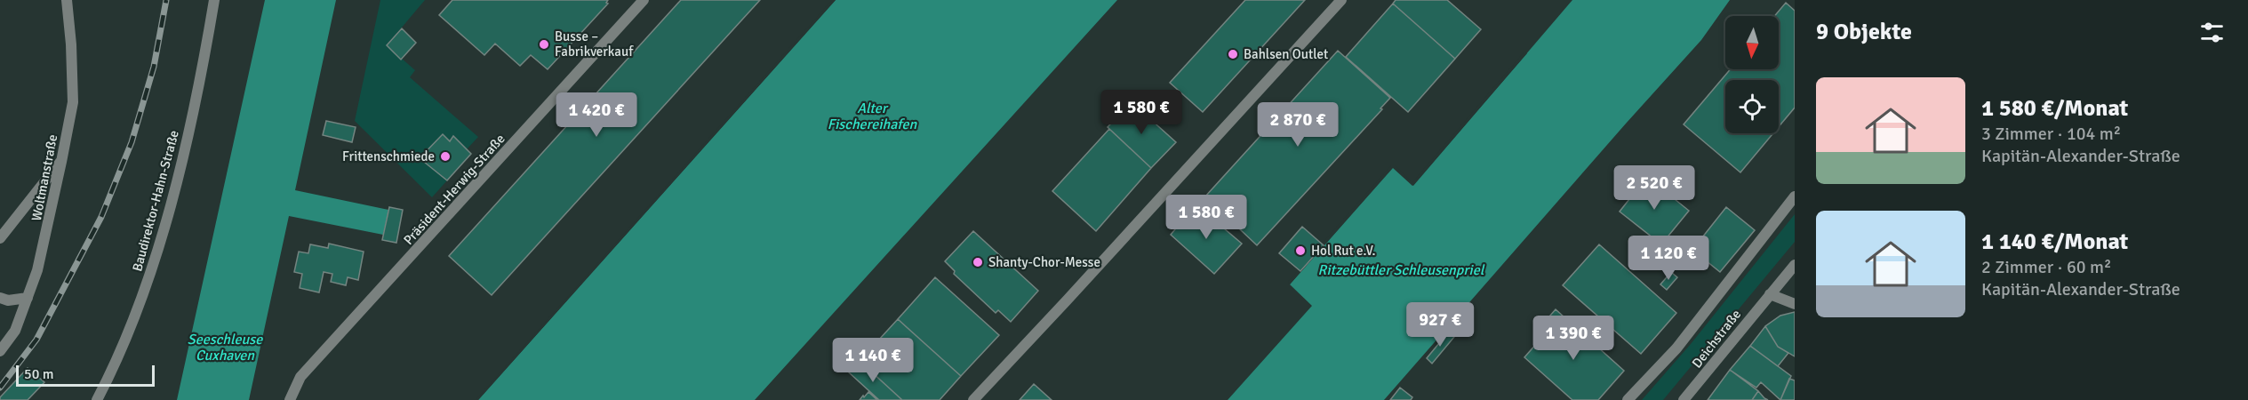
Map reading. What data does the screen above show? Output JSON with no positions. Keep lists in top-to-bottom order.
{
  "streets": {
    "street": [
      "Woltmanstraße",
      "Präsident-Herwig-Straße",
      "Baudirektor-Hahn-Straße",
      "Deichstraße"
    ]
  },
  "water": ["Alter Fischereihafen", "Ritzebüttler Schleusenpriel", "Seeschleuse Cuxhaven"],
  "places": [
    "Busse – Fabrikverkauf",
    "Bahlsen Outlet",
    "Frittenschmiede",
    "Hol Rut e.V.",
    "Shanty-Chor-Messe"
  ],
  "scale_bar": "50 m",
  "north": "bottom",
  "page": {
    "heading": "9 Objekte",
    "list": [
      {
        "name": "1 580 €/Monat",
        "note": "3 Zimmer · 104 m² · Kapitän-Alexander-Straße"
      },
      {
        "name": "1 140 €/Monat",
        "note": "2 Zimmer · 60 m² · Kapitän-Alexander-Straße"
      }
    ],
    "price": [
      "1 580 €",
      "1 420 €",
      "2 870 €",
      "2 520 €",
      "1 580 €",
      "1 120 €",
      "927 €",
      "1 390 €",
      "1 140 €"
    ],
    "scale": "50 m"
  }
}
